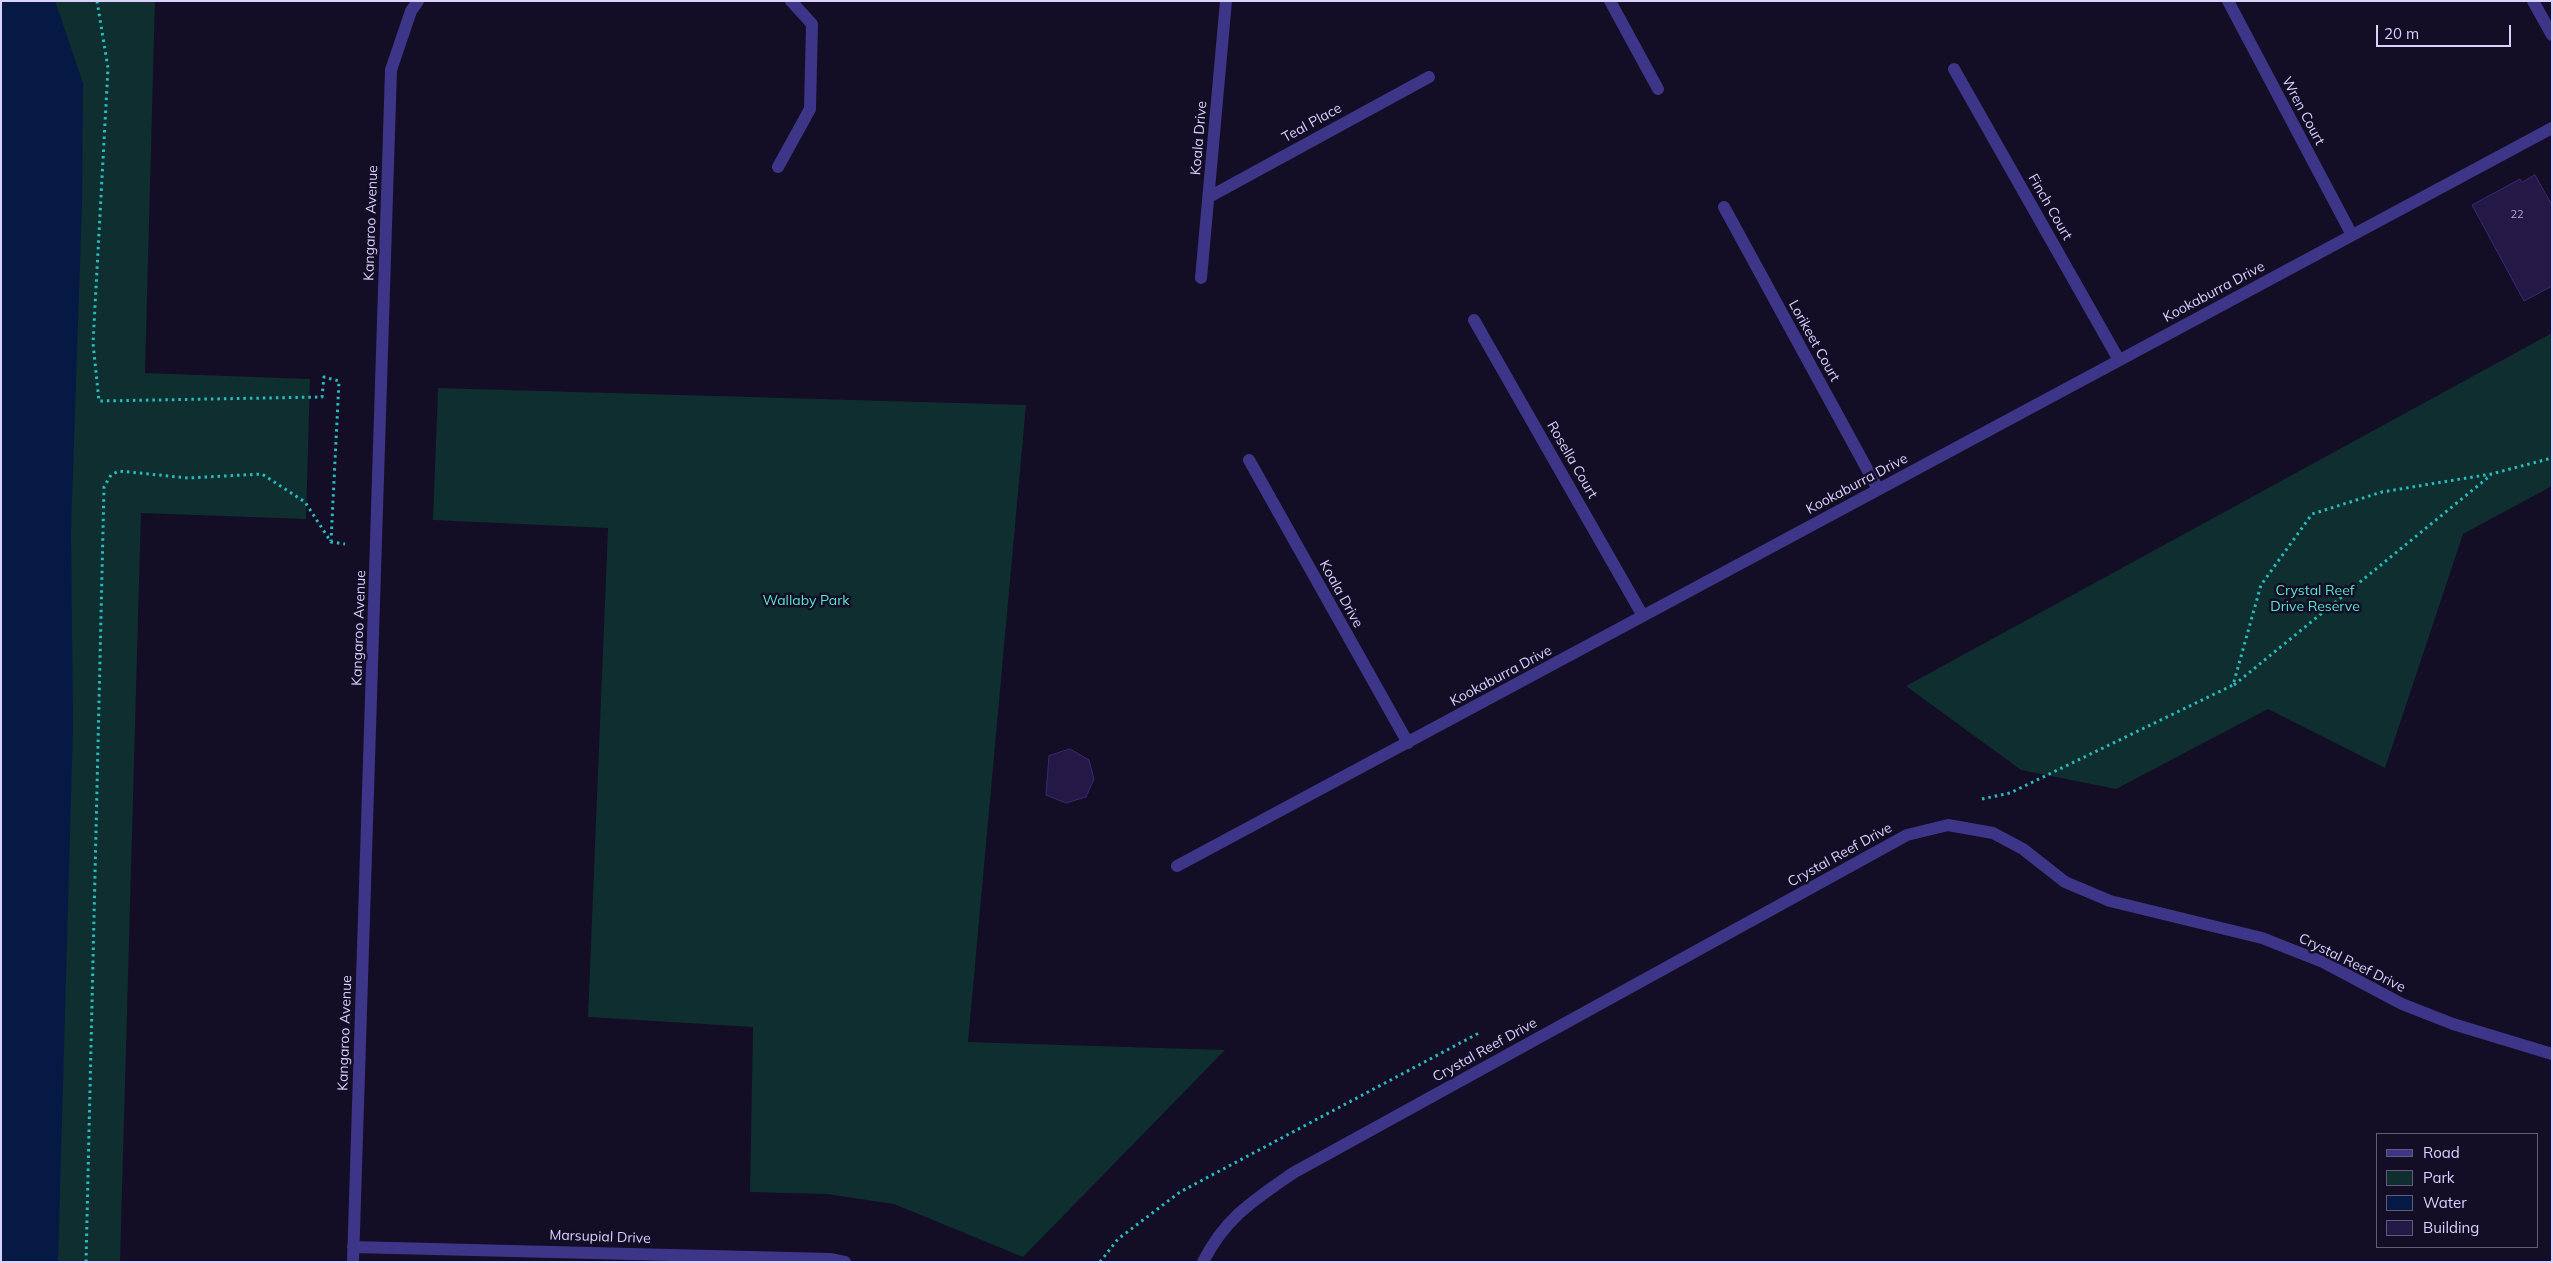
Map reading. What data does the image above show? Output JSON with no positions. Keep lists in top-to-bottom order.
{
  "streets": {
    "street": [
      "Wren Court",
      "Teal Place",
      "Koala Drive",
      "Finch Court",
      "Kangaroo Avenue",
      "Kookaburra Drive",
      "Lorikeet Court",
      "Rosella Court",
      "Crystal Reef Drive",
      "Marsupial Drive"
    ]
  },
  "crossings": [
    ["Wren Court", "Kookaburra Drive"],
    ["Teal Place", "Koala Drive"],
    ["Koala Drive", "Kookaburra Drive"],
    ["Finch Court", "Kookaburra Drive"],
    ["Kangaroo Avenue", "Marsupial Drive"],
    ["Kookaburra Drive", "Lorikeet Court"],
    ["Kookaburra Drive", "Rosella Court"]
  ],
  "parks": ["Crystal Reef Drive Reserve", "Wallaby Park"],
  "house_numbers": ["22"],
  "legend": [
    "Road",
    "Park",
    "Water",
    "Building"
  ],
  "scale_bar": "20 m"
}
